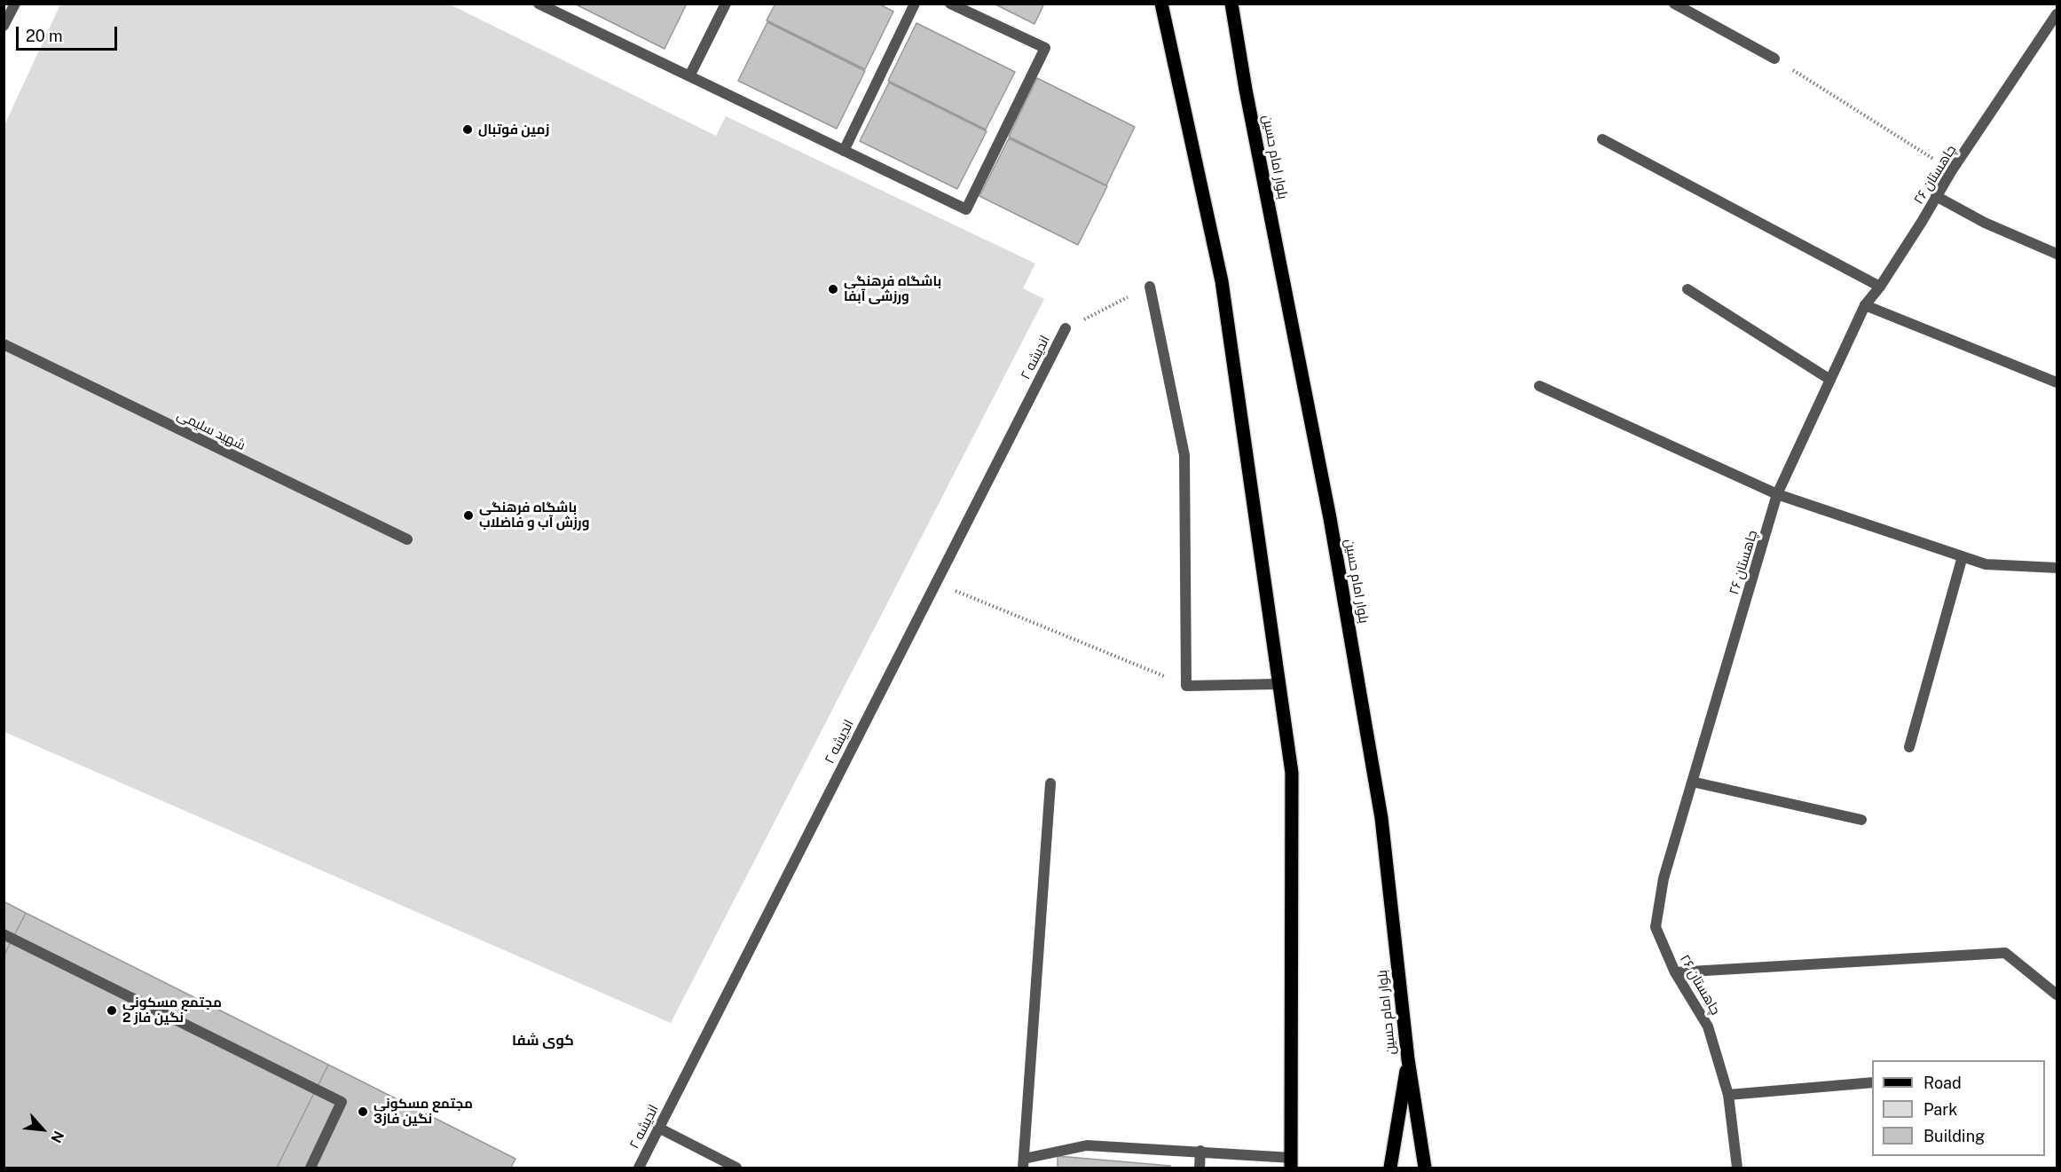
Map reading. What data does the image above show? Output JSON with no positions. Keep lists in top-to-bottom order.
{
  "streets": {
    "main road": ["بلوار امام حسین"],
    "street": ["چاهستان ۲۶", "اندیشه ۲", "شهید سلیمی"]
  },
  "districts": ["کوی شفا"],
  "places": [
    "زمین فوتبال",
    "باشگاه فرهنگی ورزشی آبفا",
    "باشگاه فرهنگی ورزش آب و فاضلاب",
    "مجتمع مسکونی نگین فاز 2",
    "مجتمع مسکونی نگین فاز3"
  ],
  "legend": ["Road", "Park", "Building"],
  "scale_bar": "20 m",
  "north": "bottom right"
}
